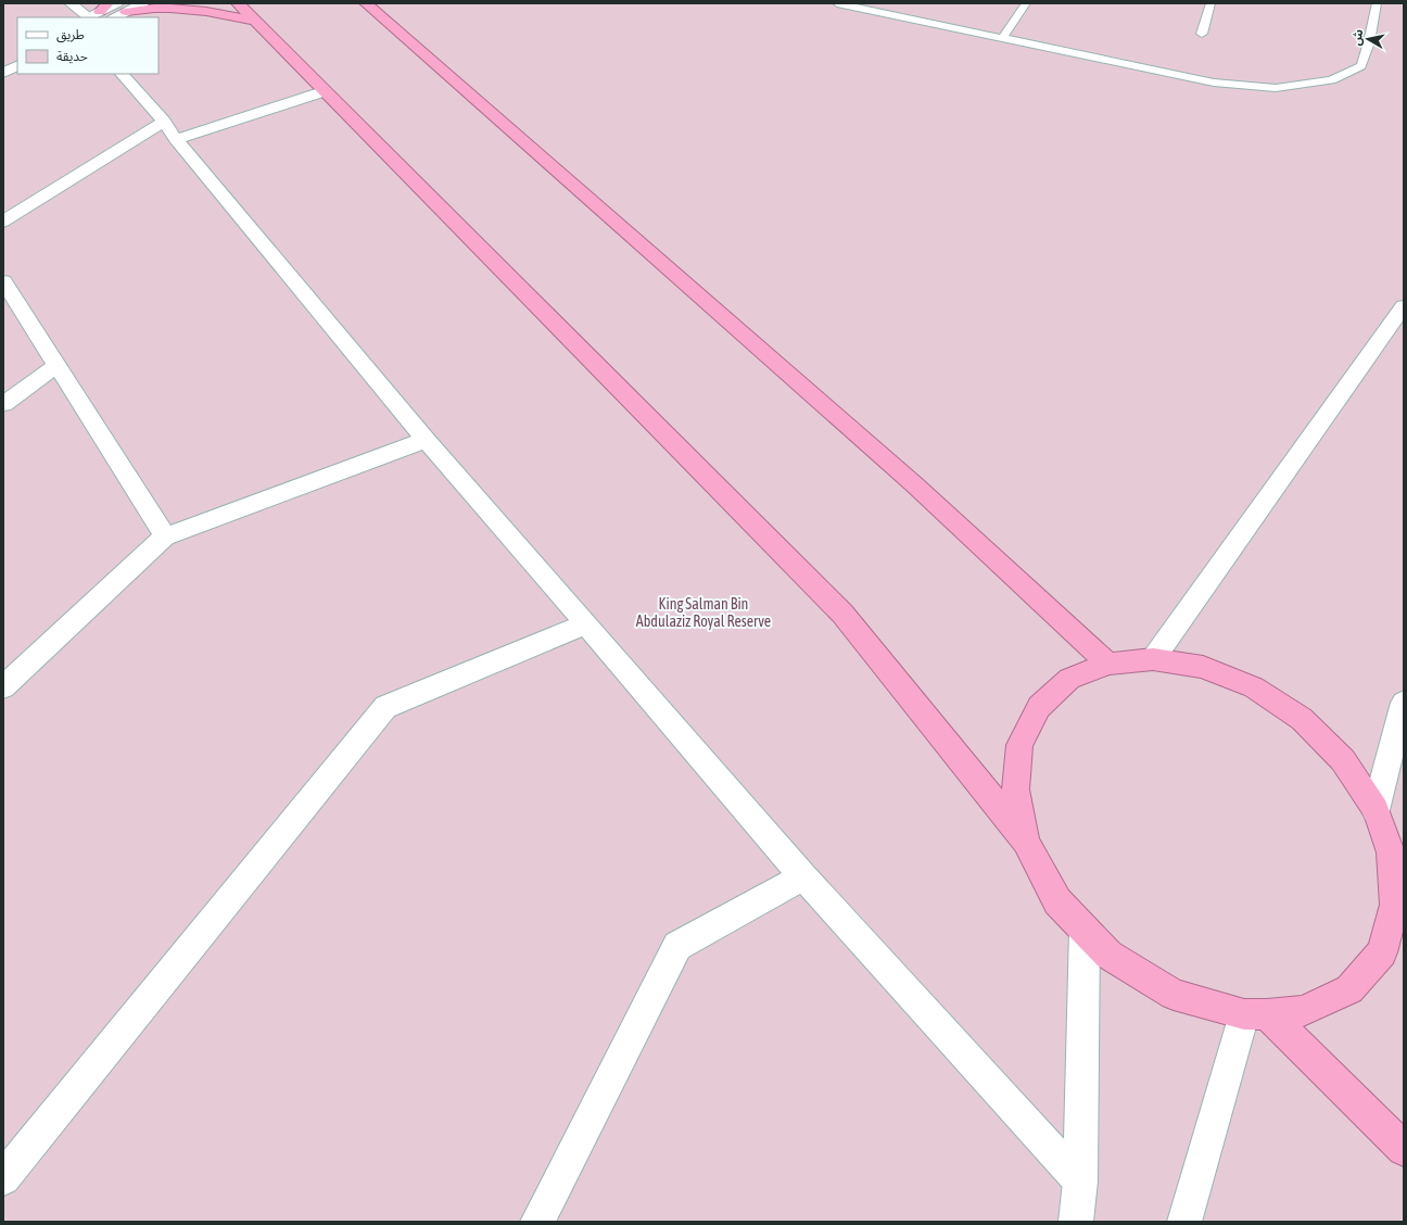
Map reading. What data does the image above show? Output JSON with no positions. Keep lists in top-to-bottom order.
{
  "parks": ["King Salman Bin Abdulaziz Royal Reserve"],
  "legend": ["طريق", "حديقة"],
  "north": "left"
}
